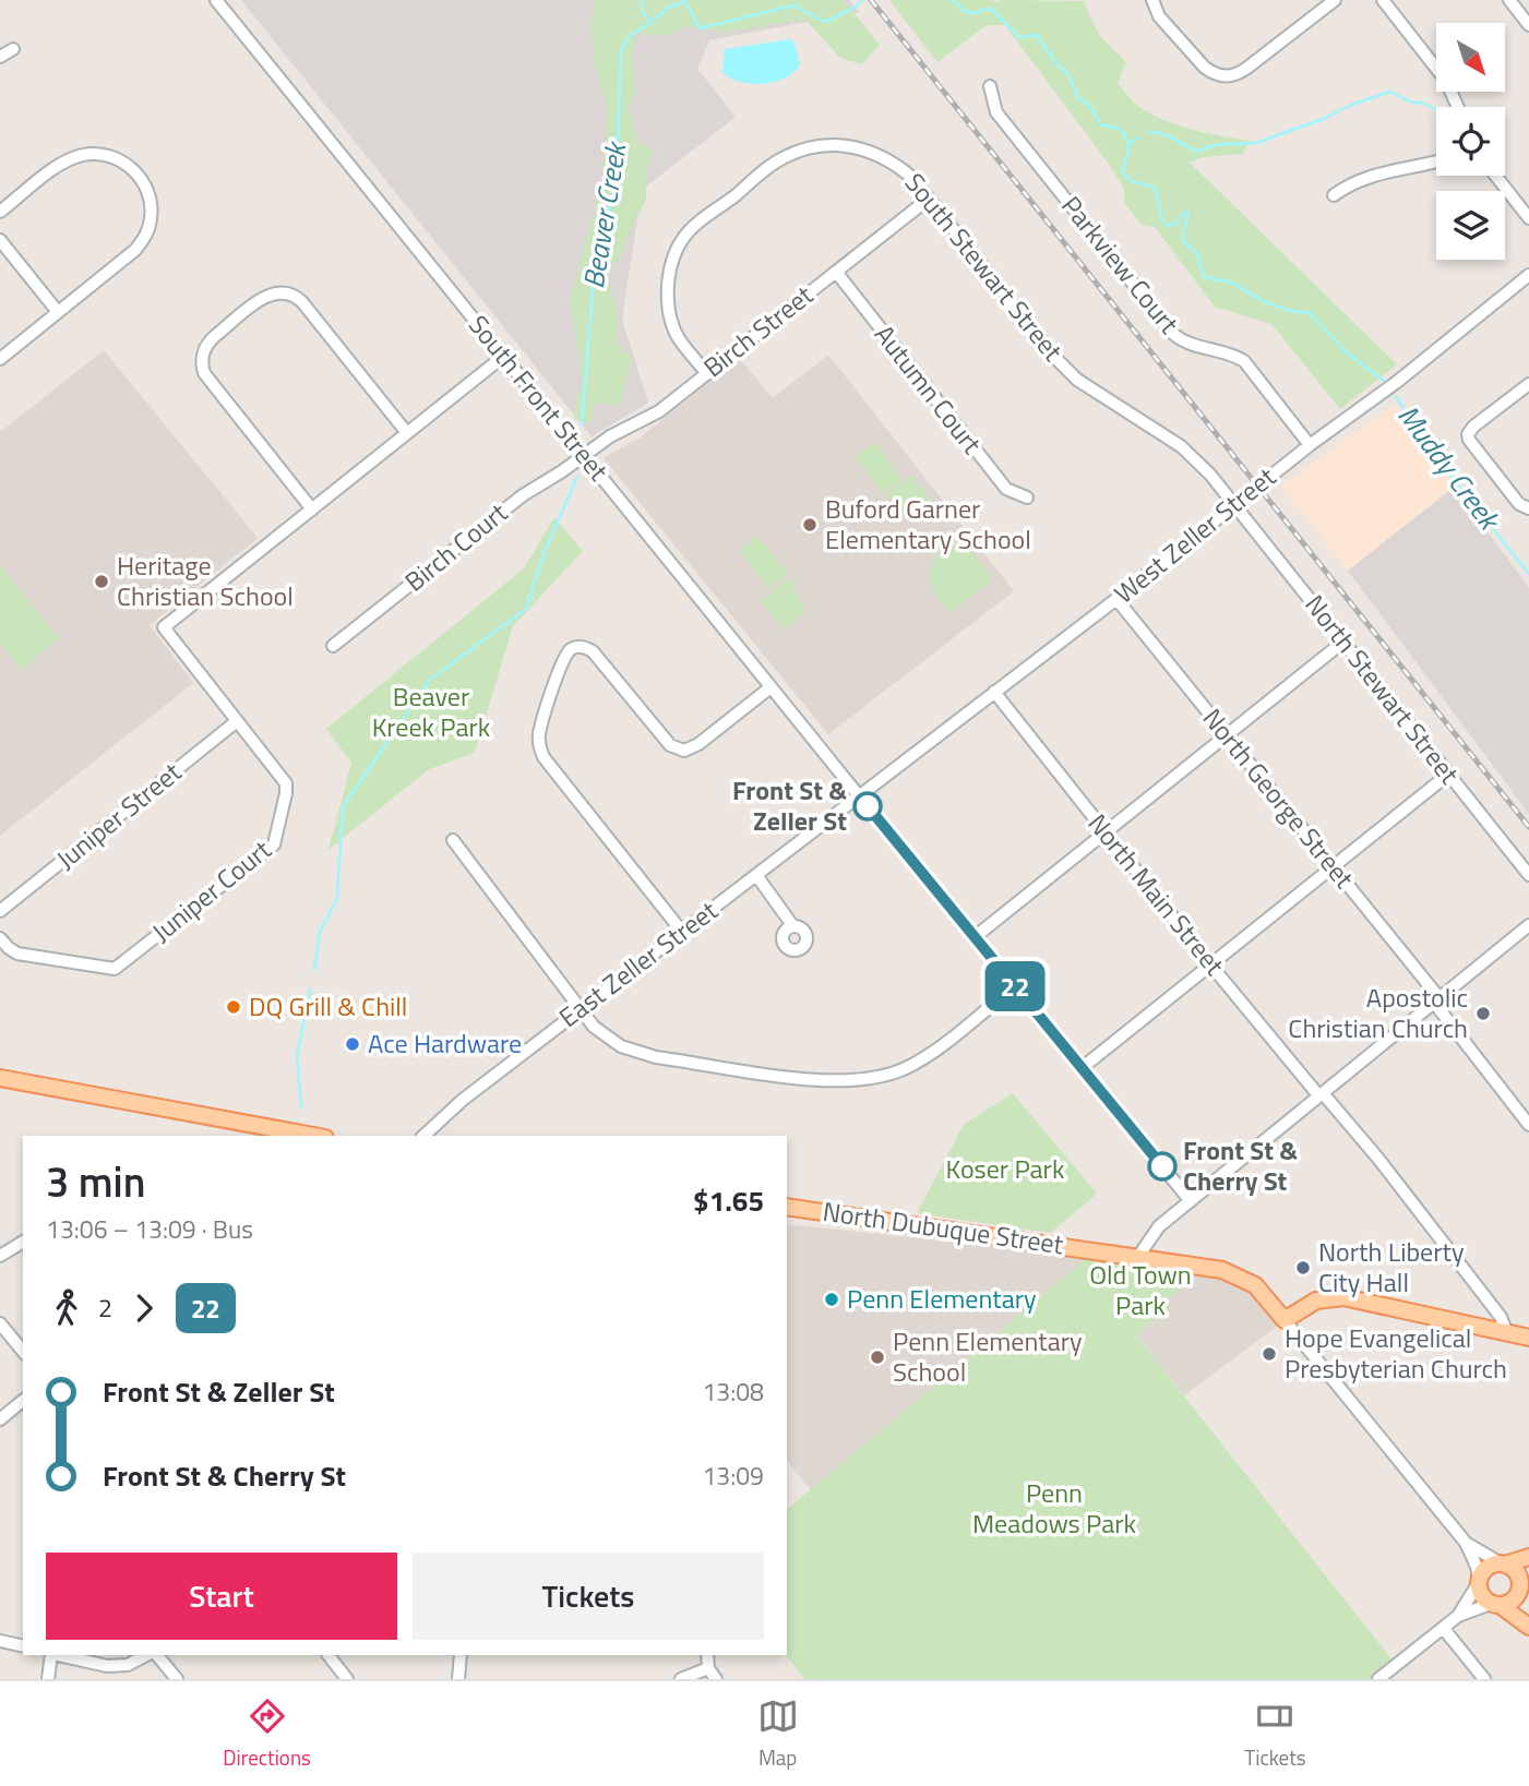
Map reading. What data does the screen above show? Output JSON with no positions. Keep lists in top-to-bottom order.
{
  "streets": {
    "main road": ["North Dubuque Street"],
    "street": [
      "Parkview Court",
      "South Stewart Street",
      "Birch Street",
      "Autumn Court",
      "South Front Street",
      "West Zeller Street",
      "Birch Court",
      "North Stewart Street",
      "North George Street",
      "Juniper Street",
      "Juniper Court",
      "North Main Street",
      "East Zeller Street"
    ]
  },
  "crossings": [
    ["Parkview Court", "West Zeller Street"],
    ["South Stewart Street", "Birch Street"],
    ["South Stewart Street", "West Zeller Street"],
    ["South Stewart Street", "North Stewart Street"],
    ["Birch Street", "Autumn Court"],
    ["Birch Street", "South Front Street"],
    ["Birch Street", "Birch Court"],
    ["South Front Street", "West Zeller Street"],
    ["South Front Street", "Birch Court"],
    ["South Front Street", "East Zeller Street"],
    ["West Zeller Street", "North Stewart Street"],
    ["West Zeller Street", "North George Street"],
    ["West Zeller Street", "North Main Street"],
    ["West Zeller Street", "East Zeller Street"],
    ["Juniper Street", "Juniper Court"]
  ],
  "water": ["Beaver Creek", "Muddy Creek"],
  "parks": [
    "Beaver Kreek Park",
    "Koser Park",
    "Old Town Park",
    "Penn Meadows Park"
  ],
  "places": [
    "Buford Garner Elementary School",
    "Heritage Christian School",
    "Front St & Zeller St",
    "DQ Grill & Chill",
    "Apostolic Christian Church",
    "Ace Hardware",
    "Front St & Cherry St",
    "North Liberty City Hall",
    "Penn Elementary",
    "Hope Evangelical Presbyterian Church",
    "Penn Elementary School"
  ],
  "lines": ["bus line 22"],
  "north": "bottom right",
  "page": {
    "on_map": "22",
    "heading": ["3 min", "13:06 – 13:09 · Bus", "$1.65"],
    "legs": ["2", "22"],
    "list": [
      {
        "name": "Front St & Zeller St",
        "value": "13:08"
      },
      {
        "name": "Front St & Cherry St",
        "value": "13:09"
      }
    ],
    "buttons": ["Start", "Tickets"],
    "tabs": ["Directions", "Map", "Tickets"]
  }
}
